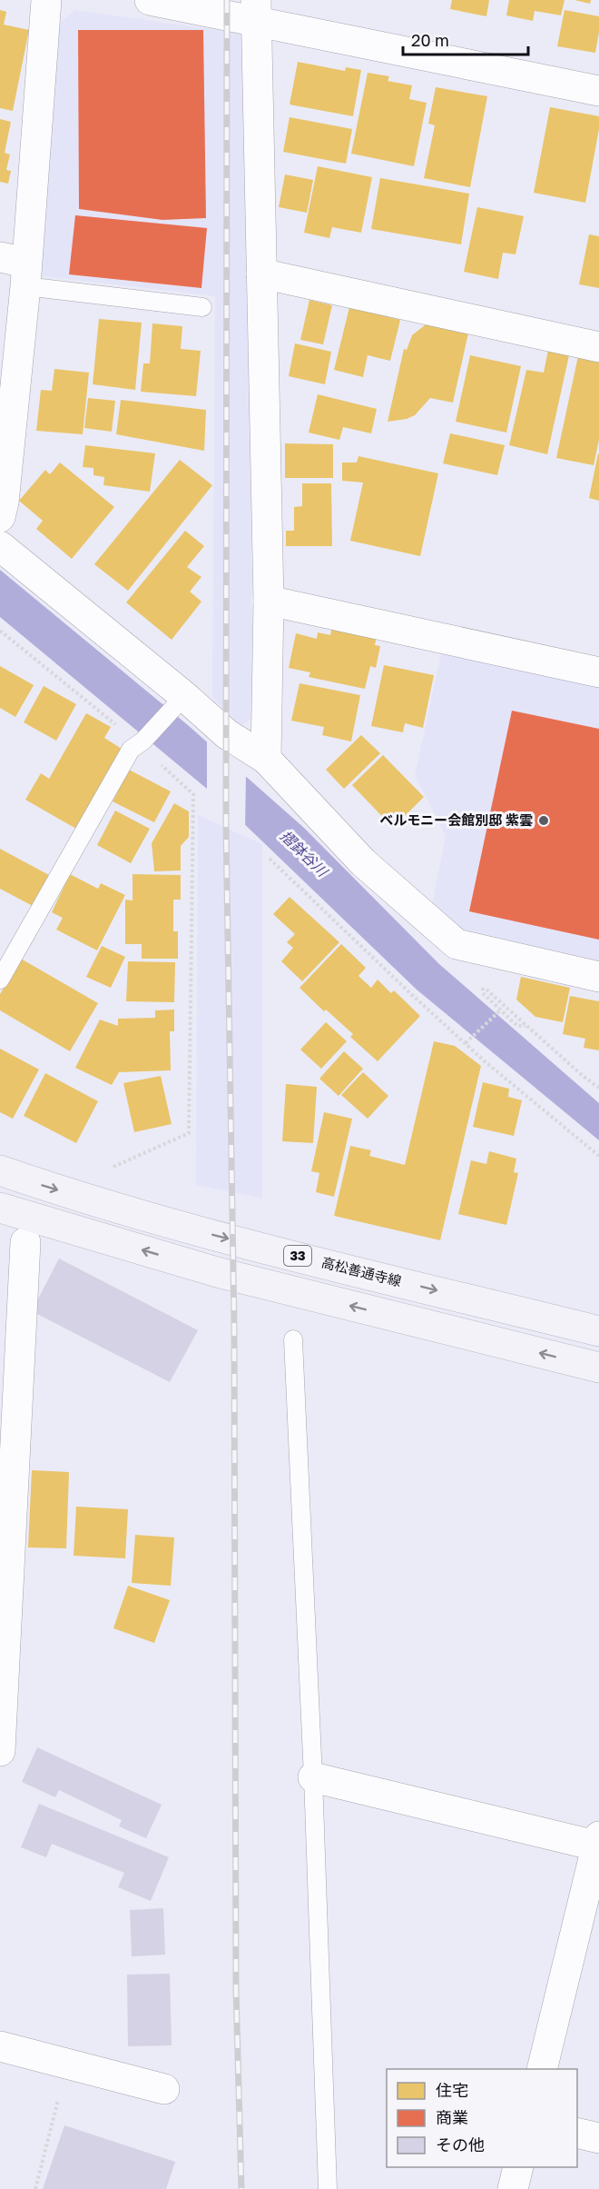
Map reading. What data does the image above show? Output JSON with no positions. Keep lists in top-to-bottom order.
{
  "streets": {
    "main road": ["33", "高松善通寺線"]
  },
  "water": ["摺鉢谷川"],
  "places": ["ベルモニー会館別邸 紫雲"],
  "legend": ["住宅", "商業", "その他"],
  "scale_bar": "20 m"
}
